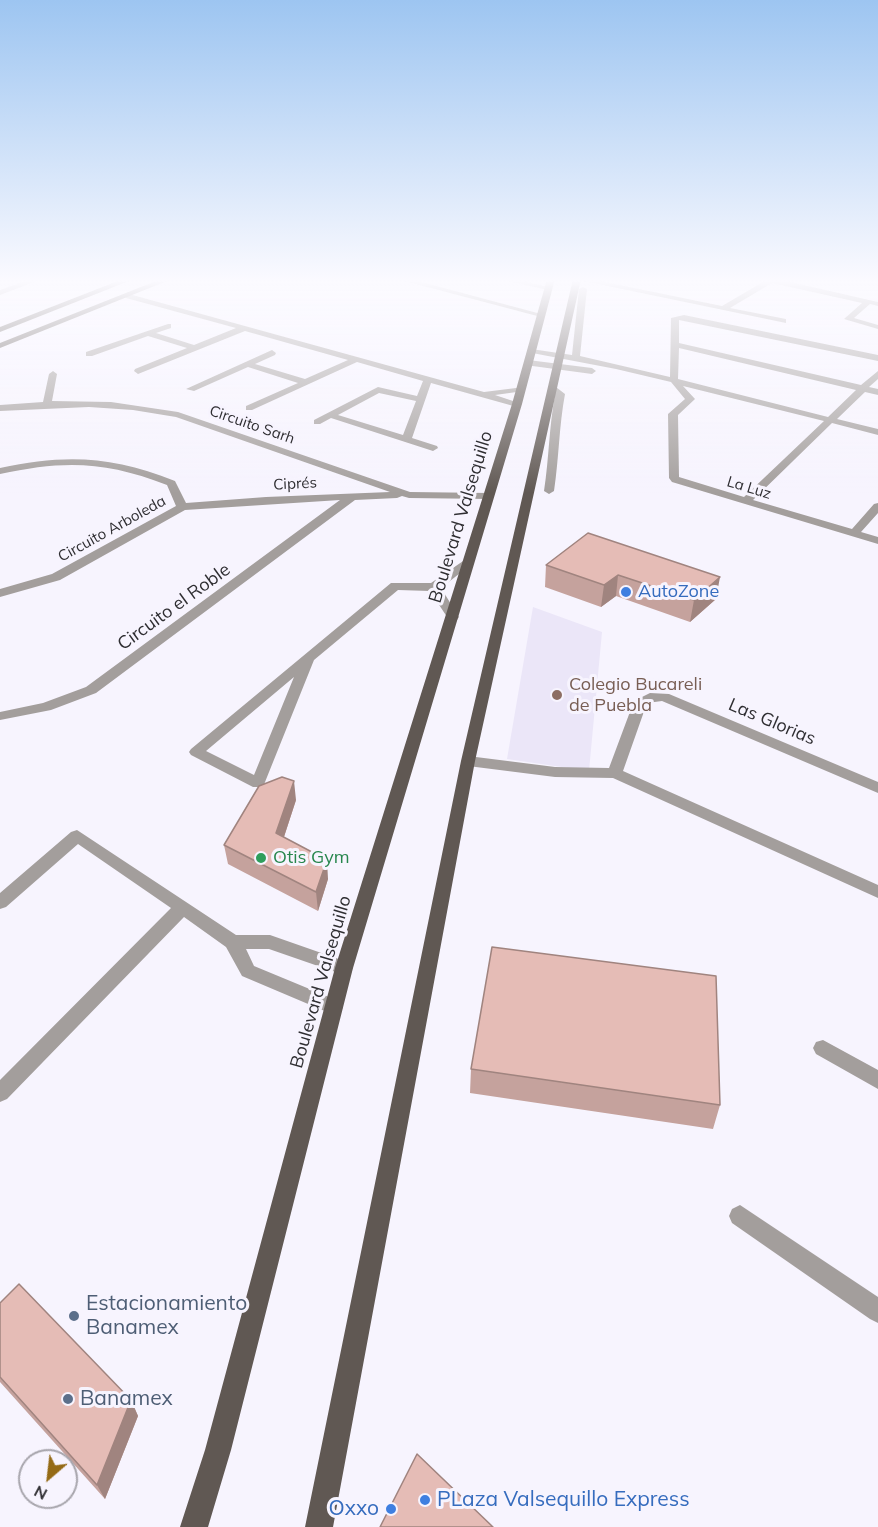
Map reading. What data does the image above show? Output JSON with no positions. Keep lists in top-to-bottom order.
{
  "streets": {
    "main road": ["Boulevard Valsequillo"],
    "street": [
      "Circuito Sarh",
      "Ciprés",
      "La Luz",
      "Circuito Arboleda",
      "Circuito el Roble",
      "Las Glorias"
    ]
  },
  "crossings": [
    ["Circuito Sarh", "Ciprés"],
    ["Circuito Sarh", "Boulevard Valsequillo"],
    ["Ciprés", "Circuito Arboleda"],
    ["Ciprés", "Circuito el Roble"]
  ],
  "places": [
    "AutoZone",
    "Colegio Bucareli de Puebla",
    "Otis Gym",
    "Estacionamiento Banamex",
    "Banamex",
    "PLaza Valsequillo Express",
    "Oxxo"
  ],
  "north": "bottom left"
}
